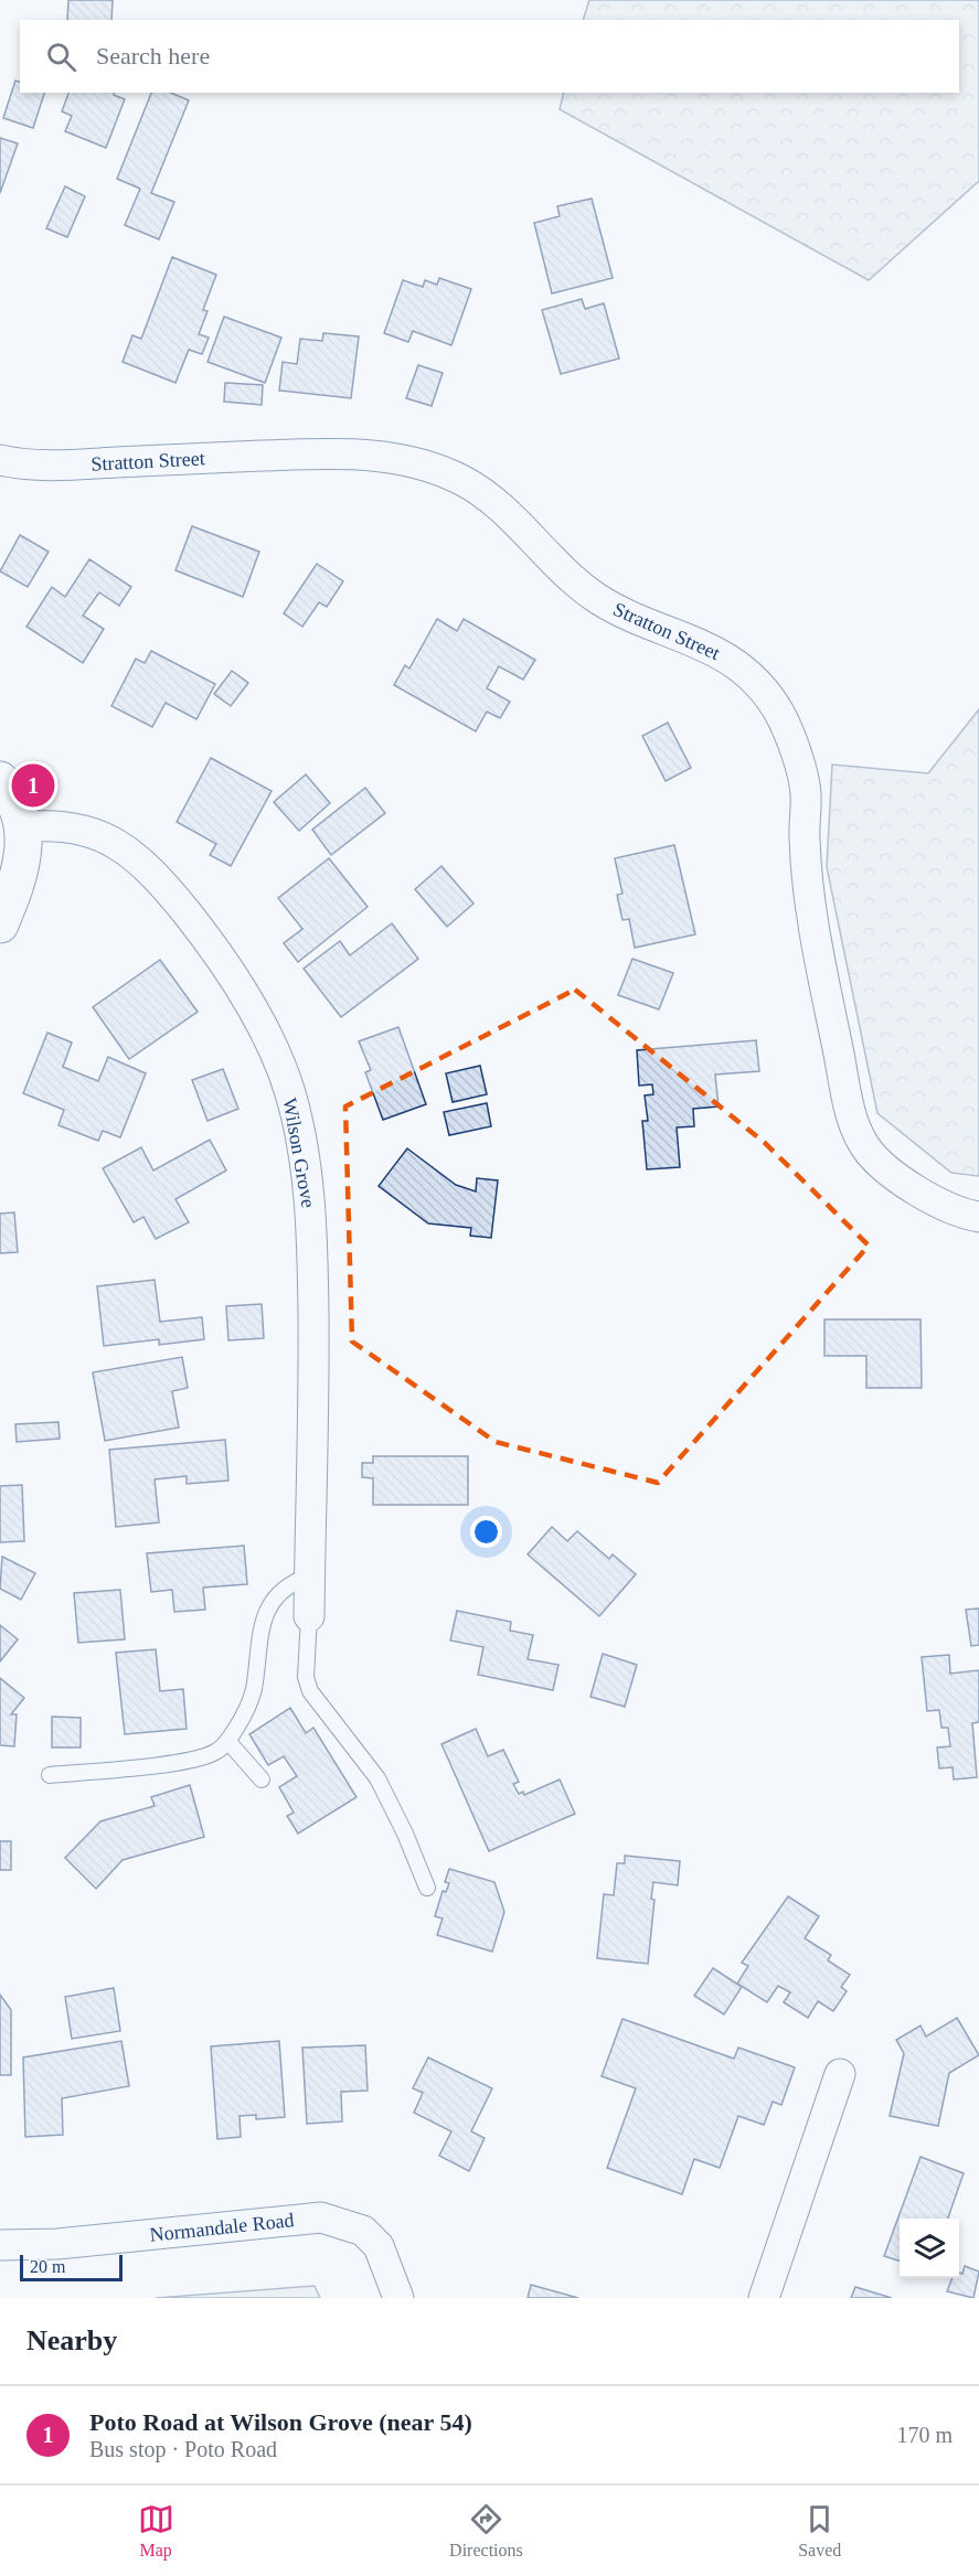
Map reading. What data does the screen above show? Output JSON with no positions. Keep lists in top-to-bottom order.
{
  "streets": {
    "street": ["Stratton Street", "Wilson Grove", "Normandale Road"]
  },
  "scale_bar": "20 m",
  "page": {
    "search": "Search here",
    "pins": "1",
    "scale": "20 m",
    "heading": "Nearby",
    "list": [
      {
        "mark": "1",
        "name": "Poto Road at Wilson Grove (near 54)",
        "note": "Bus stop · Poto Road",
        "value": "170 m"
      }
    ],
    "nav": ["Map", "Directions", "Saved"]
  }
}
